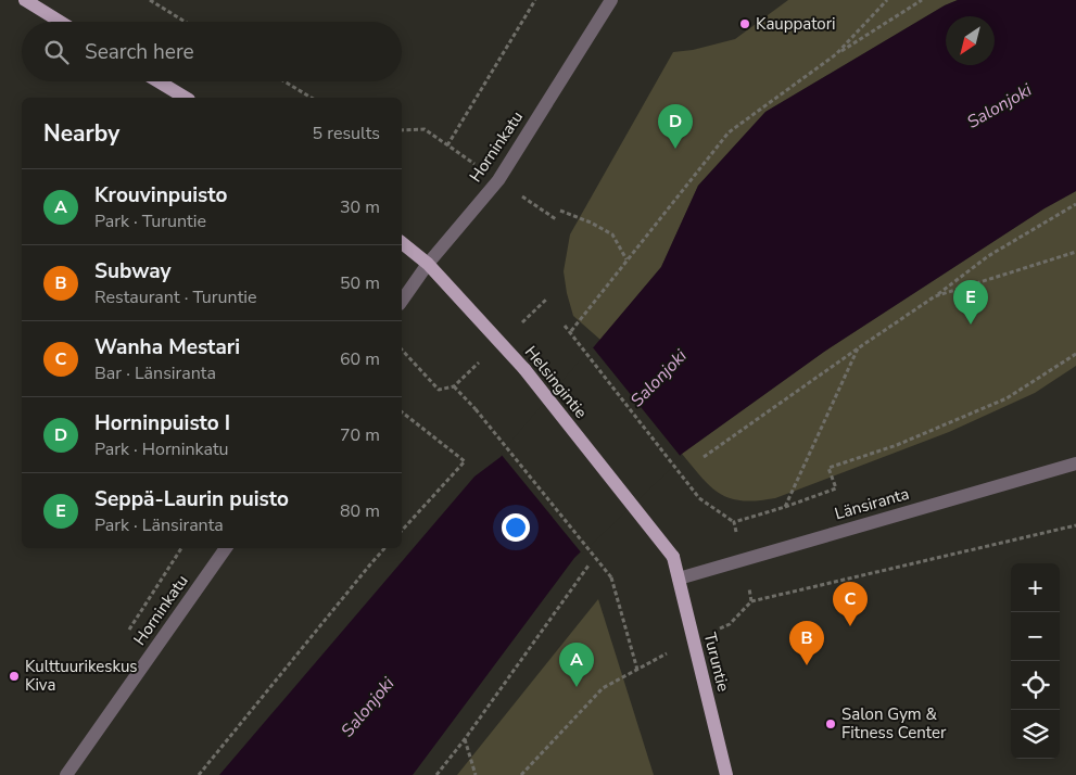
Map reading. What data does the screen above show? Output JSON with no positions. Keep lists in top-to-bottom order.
{
  "streets": {
    "main road": ["Helsingintie", "Turuntie"],
    "street": ["Horninkatu", "Länsiranta"]
  },
  "crossings": [
    ["Horninkatu", "Helsingintie"],
    ["Helsingintie", "Turuntie"],
    ["Länsiranta", "Turuntie"]
  ],
  "water": ["Salonjoki"],
  "places": ["Kauppatori", "Kulttuurikeskus Kiva", "Salon Gym & Fitness Center"],
  "north": "bottom left",
  "page": {
    "search": "Search here",
    "heading": ["Nearby", "5 results"],
    "pins": [
      "D",
      "E",
      "C",
      "B",
      "A"
    ],
    "list": [
      {
        "mark": "A",
        "name": "Krouvinpuisto",
        "note": "Park · Turuntie",
        "value": "30 m"
      },
      {
        "mark": "B",
        "name": "Subway",
        "note": "Restaurant · Turuntie",
        "value": "50 m"
      },
      {
        "mark": "C",
        "name": "Wanha Mestari",
        "note": "Bar · Länsiranta",
        "value": "60 m"
      },
      {
        "mark": "D",
        "name": "Horninpuisto I",
        "note": "Park · Horninkatu",
        "value": "70 m"
      },
      {
        "mark": "E",
        "name": "Seppä-Laurin puisto",
        "note": "Park · Länsiranta",
        "value": "80 m"
      }
    ],
    "map_buttons": ["+", "−"]
  }
}
